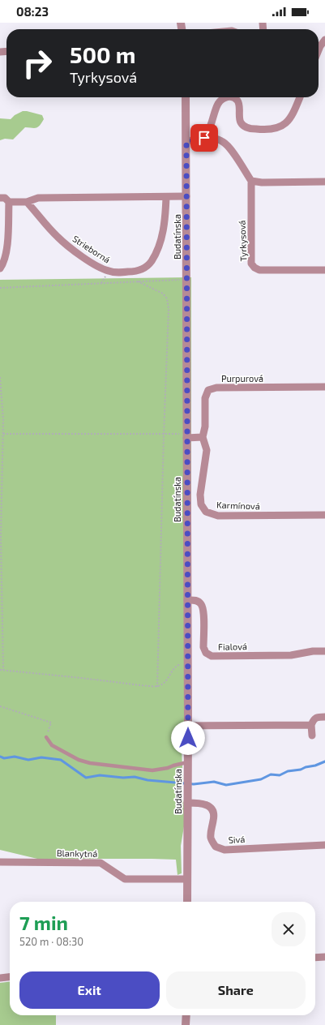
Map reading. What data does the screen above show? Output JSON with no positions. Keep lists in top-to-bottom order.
{
  "streets": {
    "street": [
      "Budatínska",
      "Tyrkysová",
      "Strieborná",
      "Purpurová",
      "Karmínová",
      "Fialová",
      "Sivá",
      "Blankytná"
    ]
  },
  "crossings": [
    ["Budatínska", "Fialová"],
    ["Budatínska", "Sivá"],
    ["Budatínska", "Blankytná"],
    ["Purpurová", "Karmínová"]
  ],
  "page": {
    "status": "08:23",
    "turn": ["500 m", "Tyrkysová"],
    "heading": ["7 min", "520 m · 08:30"],
    "buttons": ["Exit", "Share"]
  }
}
